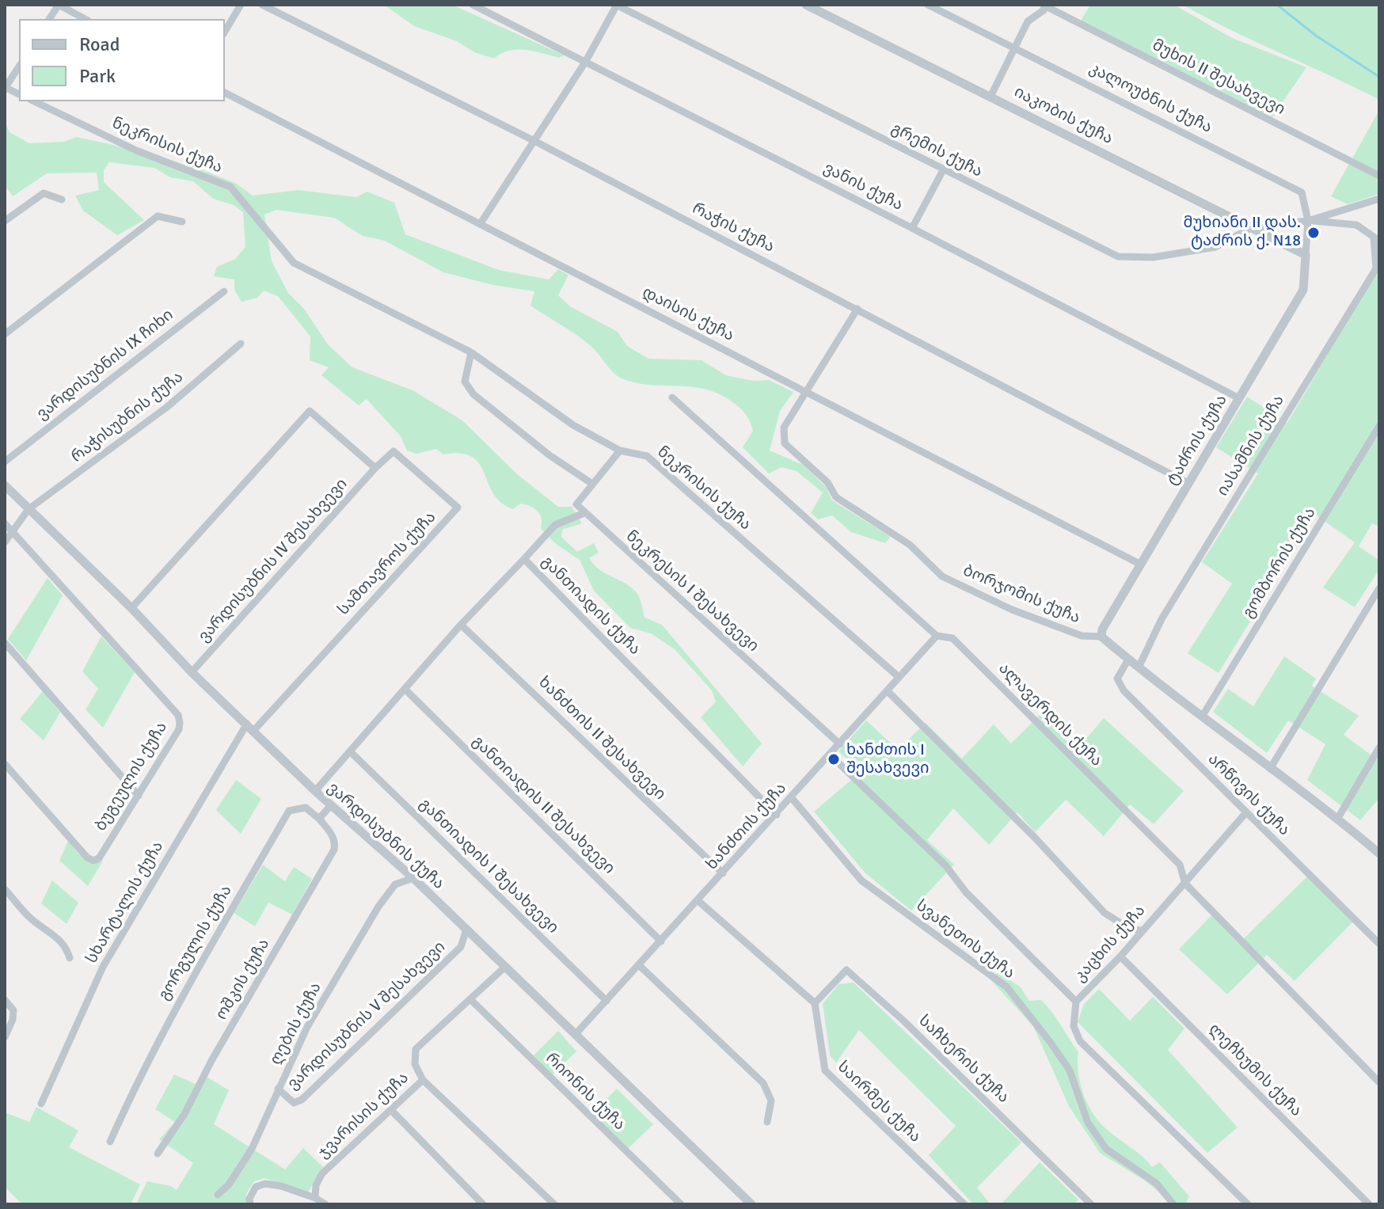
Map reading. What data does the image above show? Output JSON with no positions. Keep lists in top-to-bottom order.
{
  "streets": {
    "street": [
      "მუხის II შესახვევი",
      "კალოუბნის ქუჩა",
      "იაკობის ქუჩა",
      "ნეკრისის ქუჩა",
      "გრემის ქუჩა",
      "ვანის ქუჩა",
      "რაჭის ქუჩა",
      "დაისის ქუჩა",
      "ვარდისუბნის IX ჩიხი",
      "რაჭისუბნის ქუჩა",
      "ტაძრის ქუჩა",
      "იასამნის ქუჩა",
      "ვარდისუბნის IV შესახვევი",
      "გომბორის ქუჩა",
      "სამთავროს ქუჩა",
      "ნეკრესის I შესახვევი",
      "ბორჯომის ქუჩა",
      "განთიადის ქუჩა",
      "ალავერდის ქუჩა",
      "ხანძთის II შესახვევი",
      "ბუგეულის ქუჩა",
      "არწივის ქუჩა",
      "განთიადის II შესახვევი",
      "ხანძთის ქუჩა",
      "ვარდისუბნის ქუჩა",
      "განთიადის I შესახვევი",
      "სხარტალის ქუჩა",
      "სვანეთის ქუჩა",
      "გორგულის ქუჩა",
      "კაცხის ქუჩა",
      "ოშკის ქუჩა",
      "ვარდისუბნის V შესახვევი",
      "ღების ქუჩა",
      "საჩხერის ქუჩა",
      "ლეჩხუმის ქუჩა",
      "რიონის ქუჩა",
      "საირმეს ქუჩა",
      "ჯვარისის ქუჩა"
    ]
  },
  "crossings": [
    ["კალოუბნის ქუჩა", "იაკობის ქუჩა"],
    ["კალოუბნის ქუჩა", "ტაძრის ქუჩა"],
    ["იაკობის ქუჩა", "გრემის ქუჩა"],
    ["იაკობის ქუჩა", "ტაძრის ქუჩა"],
    ["ნეკრისის ქუჩა", "ხანძთის ქუჩა"],
    ["ვანის ქუჩა", "ტაძრის ქუჩა"],
    ["რაჭის ქუჩა", "ტაძრის ქუჩა"],
    ["რაჭის ქუჩა", "ბორჯომის ქუჩა"],
    ["დაისის ქუჩა", "ტაძრის ქუჩა"],
    ["დაისის ქუჩა", "ბორჯომის ქუჩა"],
    ["რაჭისუბნის ქუჩა", "ბუგეულის ქუჩა"],
    ["რაჭისუბნის ქუჩა", "ვარდისუბნის ქუჩა"],
    ["ტაძრის ქუჩა", "ბორჯომის ქუჩა"],
    ["ვარდისუბნის IV შესახვევი", "სამთავროს ქუჩა"],
    ["ვარდისუბნის IV შესახვევი", "ვარდისუბნის ქუჩა"],
    ["სამთავროს ქუჩა", "ვარდისუბნის ქუჩა"],
    ["სამთავროს ქუჩა", "სხარტალის ქუჩა"],
    ["ნეკრესის I შესახვევი", "ხანძთის ქუჩა"],
    ["განთიადის ქუჩა", "ხანძთის II შესახვევი"],
    ["განთიადის ქუჩა", "განთიადის II შესახვევი"],
    ["განთიადის ქუჩა", "ხანძთის ქუჩა"],
    ["განთიადის ქუჩა", "ვარდისუბნის ქუჩა"],
    ["განთიადის ქუჩა", "განთიადის I შესახვევი"],
    ["ალავერდის ქუჩა", "ხანძთის ქუჩა"],
    ["ალავერდის ქუჩა", "კაცხის ქუჩა"],
    ["ხანძთის II შესახვევი", "ხანძთის ქუჩა"],
    ["არწივის ქუჩა", "კაცხის ქუჩა"],
    ["განთიადის II შესახვევი", "ხანძთის ქუჩა"],
    ["ხანძთის ქუჩა", "ვარდისუბნის ქუჩა"],
    ["ხანძთის ქუჩა", "განთიადის I შესახვევი"],
    ["ხანძთის ქუჩა", "სვანეთის ქუჩა"],
    ["ვარდისუბნის ქუჩა", "სხარტალის ქუჩა"],
    ["ვარდისუბნის ქუჩა", "ვარდისუბნის V შესახვევი"],
    ["ვარდისუბნის ქუჩა", "ღების ქუჩა"],
    ["ვარდისუბნის ქუჩა", "ჯვარისის ქუჩა"],
    ["გორგულის ქუჩა", "ოშკის ქუჩა"],
    ["კაცხის ქუჩა", "ლეჩხუმის ქუჩა"],
    ["ვარდისუბნის V შესახვევი", "ღების ქუჩა"],
    ["საჩხერის ქუჩა", "საირმეს ქუჩა"],
    ["რიონის ქუჩა", "ჯვარისის ქუჩა"]
  ],
  "places": ["მუხიანი II დას. ტაძრის ქ. N18", "ხანძთის I შესახვევი"],
  "legend": ["Road", "Park"]
}
